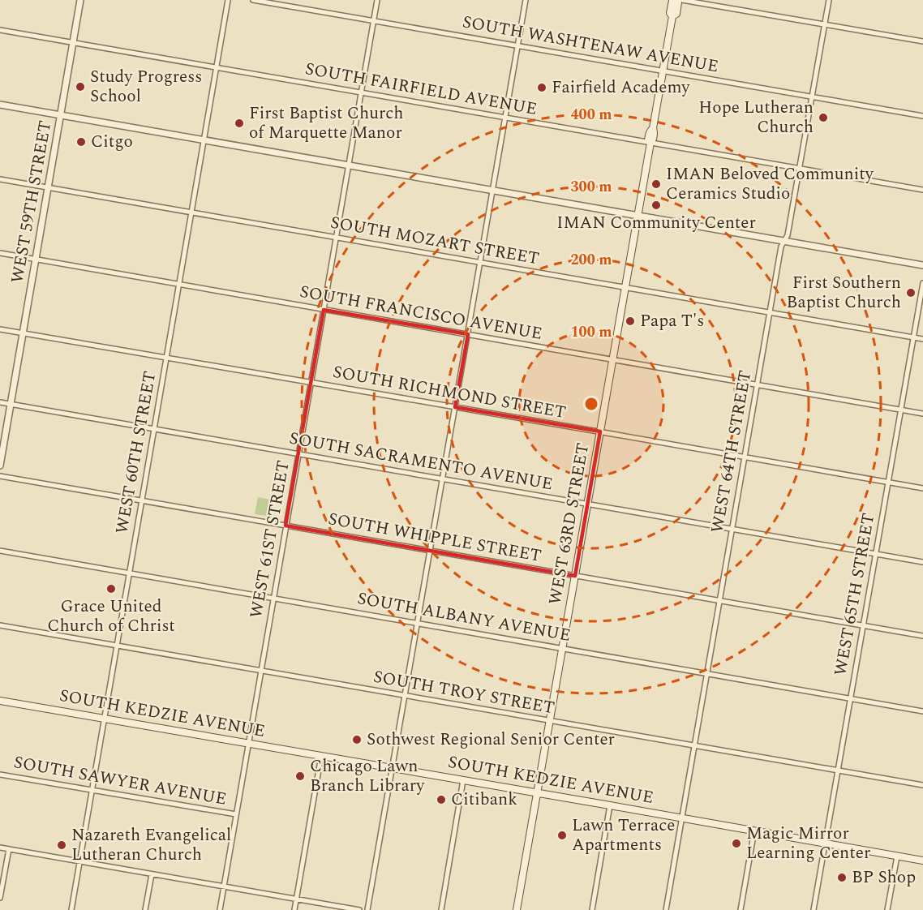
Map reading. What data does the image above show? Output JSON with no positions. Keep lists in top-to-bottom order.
{
  "streets": {
    "main road": ["WEST 63RD STREET", "SOUTH KEDZIE AVENUE"],
    "street": [
      "SOUTH WASHTENAW AVENUE",
      "SOUTH FAIRFIELD AVENUE",
      "WEST 59TH STREET",
      "SOUTH MOZART STREET",
      "SOUTH FRANCISCO AVENUE",
      "SOUTH RICHMOND STREET",
      "WEST 64TH STREET",
      "WEST 60TH STREET",
      "SOUTH SACRAMENTO AVENUE",
      "SOUTH WHIPPLE STREET",
      "WEST 61ST STREET",
      "WEST 65TH STREET",
      "SOUTH ALBANY AVENUE",
      "SOUTH TROY STREET",
      "SOUTH SAWYER AVENUE"
    ]
  },
  "crossings": [
    ["SOUTH WASHTENAW AVENUE", "WEST 64TH STREET"],
    ["SOUTH WASHTENAW AVENUE", "WEST 63RD STREET"],
    ["SOUTH WASHTENAW AVENUE", "WEST 61ST STREET"],
    ["SOUTH FAIRFIELD AVENUE", "WEST 59TH STREET"],
    ["SOUTH FAIRFIELD AVENUE", "WEST 64TH STREET"],
    ["SOUTH FAIRFIELD AVENUE", "WEST 60TH STREET"],
    ["SOUTH FAIRFIELD AVENUE", "WEST 63RD STREET"],
    ["SOUTH FAIRFIELD AVENUE", "WEST 61ST STREET"],
    ["WEST 59TH STREET", "SOUTH MOZART STREET"],
    ["WEST 59TH STREET", "SOUTH FRANCISCO AVENUE"],
    ["WEST 59TH STREET", "SOUTH RICHMOND STREET"],
    ["WEST 59TH STREET", "SOUTH SACRAMENTO AVENUE"],
    ["SOUTH MOZART STREET", "WEST 64TH STREET"],
    ["SOUTH MOZART STREET", "WEST 60TH STREET"],
    ["SOUTH MOZART STREET", "WEST 63RD STREET"],
    ["SOUTH MOZART STREET", "WEST 61ST STREET"],
    ["SOUTH MOZART STREET", "WEST 65TH STREET"],
    ["SOUTH FRANCISCO AVENUE", "WEST 64TH STREET"],
    ["SOUTH FRANCISCO AVENUE", "WEST 60TH STREET"],
    ["SOUTH FRANCISCO AVENUE", "WEST 63RD STREET"],
    ["SOUTH FRANCISCO AVENUE", "WEST 61ST STREET"],
    ["SOUTH FRANCISCO AVENUE", "WEST 65TH STREET"],
    ["SOUTH RICHMOND STREET", "WEST 64TH STREET"],
    ["SOUTH RICHMOND STREET", "WEST 60TH STREET"],
    ["SOUTH RICHMOND STREET", "WEST 63RD STREET"],
    ["SOUTH RICHMOND STREET", "WEST 61ST STREET"],
    ["SOUTH RICHMOND STREET", "WEST 65TH STREET"],
    ["WEST 64TH STREET", "SOUTH SACRAMENTO AVENUE"],
    ["WEST 64TH STREET", "SOUTH WHIPPLE STREET"],
    ["WEST 64TH STREET", "SOUTH ALBANY AVENUE"],
    ["WEST 64TH STREET", "SOUTH TROY STREET"],
    ["WEST 64TH STREET", "SOUTH KEDZIE AVENUE"],
    ["WEST 60TH STREET", "SOUTH SACRAMENTO AVENUE"],
    ["WEST 60TH STREET", "SOUTH WHIPPLE STREET"],
    ["WEST 60TH STREET", "SOUTH ALBANY AVENUE"],
    ["WEST 60TH STREET", "SOUTH TROY STREET"],
    ["WEST 60TH STREET", "SOUTH KEDZIE AVENUE"],
    ["WEST 60TH STREET", "SOUTH SAWYER AVENUE"],
    ["SOUTH SACRAMENTO AVENUE", "WEST 63RD STREET"],
    ["SOUTH SACRAMENTO AVENUE", "WEST 61ST STREET"],
    ["SOUTH SACRAMENTO AVENUE", "WEST 65TH STREET"],
    ["WEST 63RD STREET", "SOUTH WHIPPLE STREET"],
    ["WEST 63RD STREET", "SOUTH ALBANY AVENUE"],
    ["WEST 63RD STREET", "SOUTH TROY STREET"],
    ["WEST 63RD STREET", "SOUTH KEDZIE AVENUE"],
    ["SOUTH WHIPPLE STREET", "WEST 61ST STREET"],
    ["SOUTH WHIPPLE STREET", "WEST 65TH STREET"],
    ["WEST 61ST STREET", "SOUTH ALBANY AVENUE"],
    ["WEST 61ST STREET", "SOUTH TROY STREET"],
    ["WEST 61ST STREET", "SOUTH KEDZIE AVENUE"],
    ["WEST 61ST STREET", "SOUTH SAWYER AVENUE"],
    ["WEST 65TH STREET", "SOUTH ALBANY AVENUE"],
    ["WEST 65TH STREET", "SOUTH TROY STREET"],
    ["WEST 65TH STREET", "SOUTH KEDZIE AVENUE"]
  ],
  "places": [
    "Study Progress School",
    "Fairfield Academy",
    "Hope Lutheran Church",
    "First Baptist Church of Marquette Manor",
    "Citgo",
    "IMAN Beloved Community Ceramics Studio",
    "IMAN Community Center",
    "First Southern Baptist Church",
    "Papa T's",
    "Grace United Church of Christ",
    "Sothwest Regional Senior Center",
    "Chicago Lawn Branch Library",
    "Citibank",
    "Lawn Terrace Apartments",
    "Magic Mirror Learning Center",
    "Nazareth Evangelical Lutheran Church",
    "BP Shop"
  ],
  "rings": [
    "400 m",
    "300 m",
    "200 m",
    "100 m"
  ]
}
